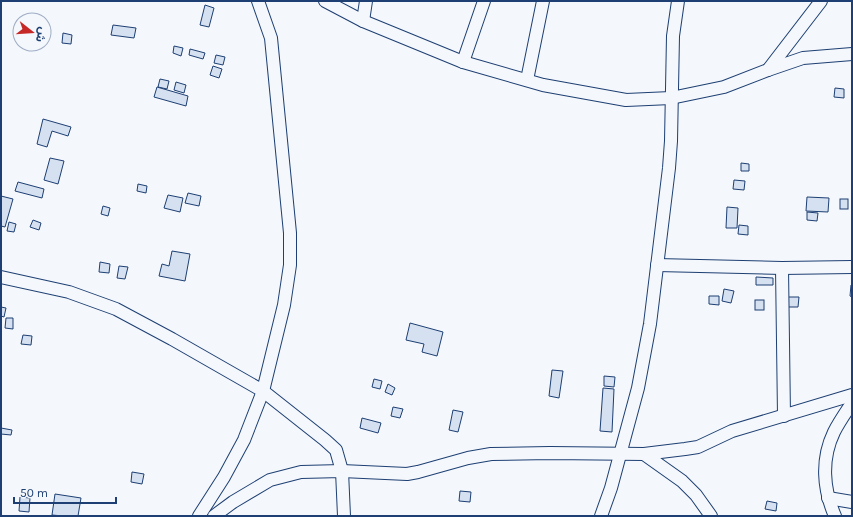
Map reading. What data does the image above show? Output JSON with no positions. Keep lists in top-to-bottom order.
{
  "scale_bar": "50 m",
  "north": "right"
}
